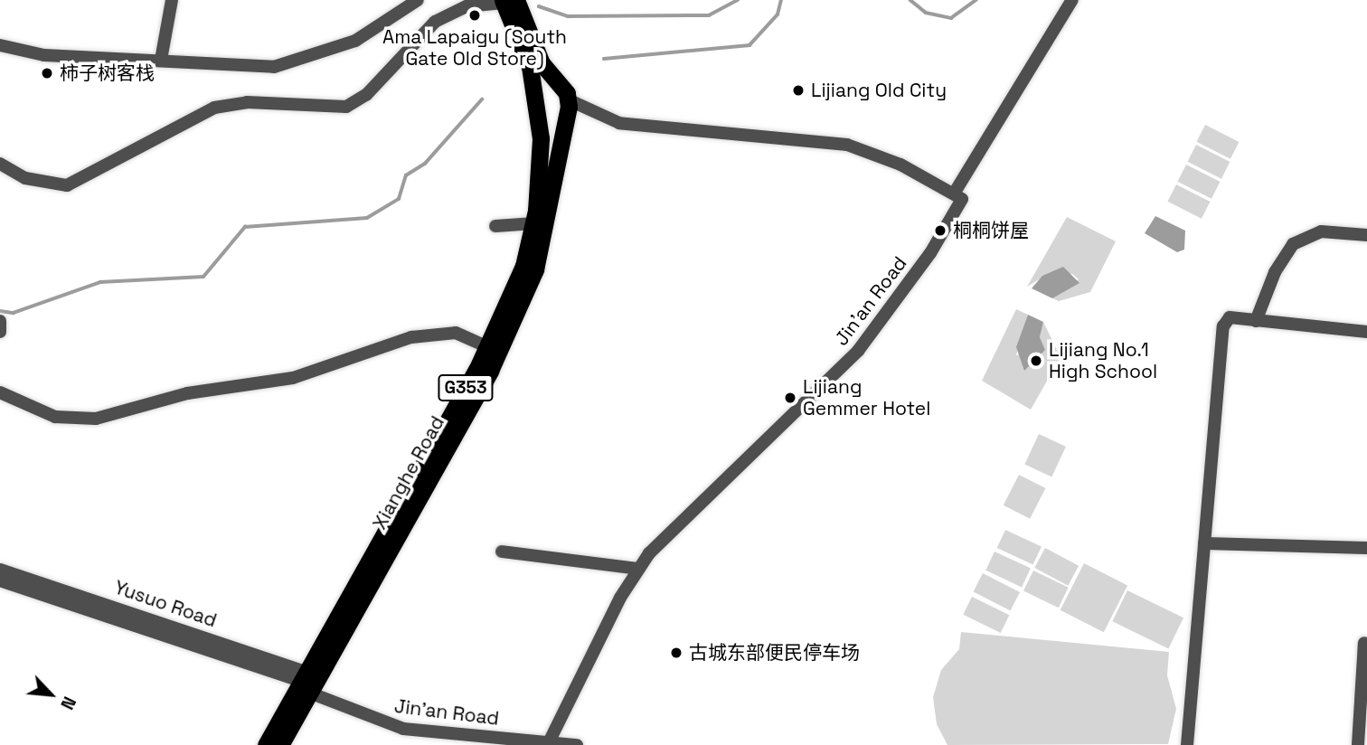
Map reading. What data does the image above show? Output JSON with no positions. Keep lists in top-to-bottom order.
{
  "streets": {
    "highway": ["G353", "Xianghe Road"],
    "street": ["Jin'an Road", "Yusuo Road"]
  },
  "crossings": [
    ["Jin'an Road", "Xianghe Road"],
    ["Jin'an Road", "Yusuo Road"],
    ["Xianghe Road", "Yusuo Road"]
  ],
  "places": [
    "Ama Lapaigu (South Gate Old Store)",
    "柿子树客栈",
    "Lijiang Old City",
    "桐桐饼屋",
    "Lijiang No.1 High School",
    "Lijiang Gemmer Hotel",
    "古城东部便民停车场"
  ],
  "north": "bottom right"
}
